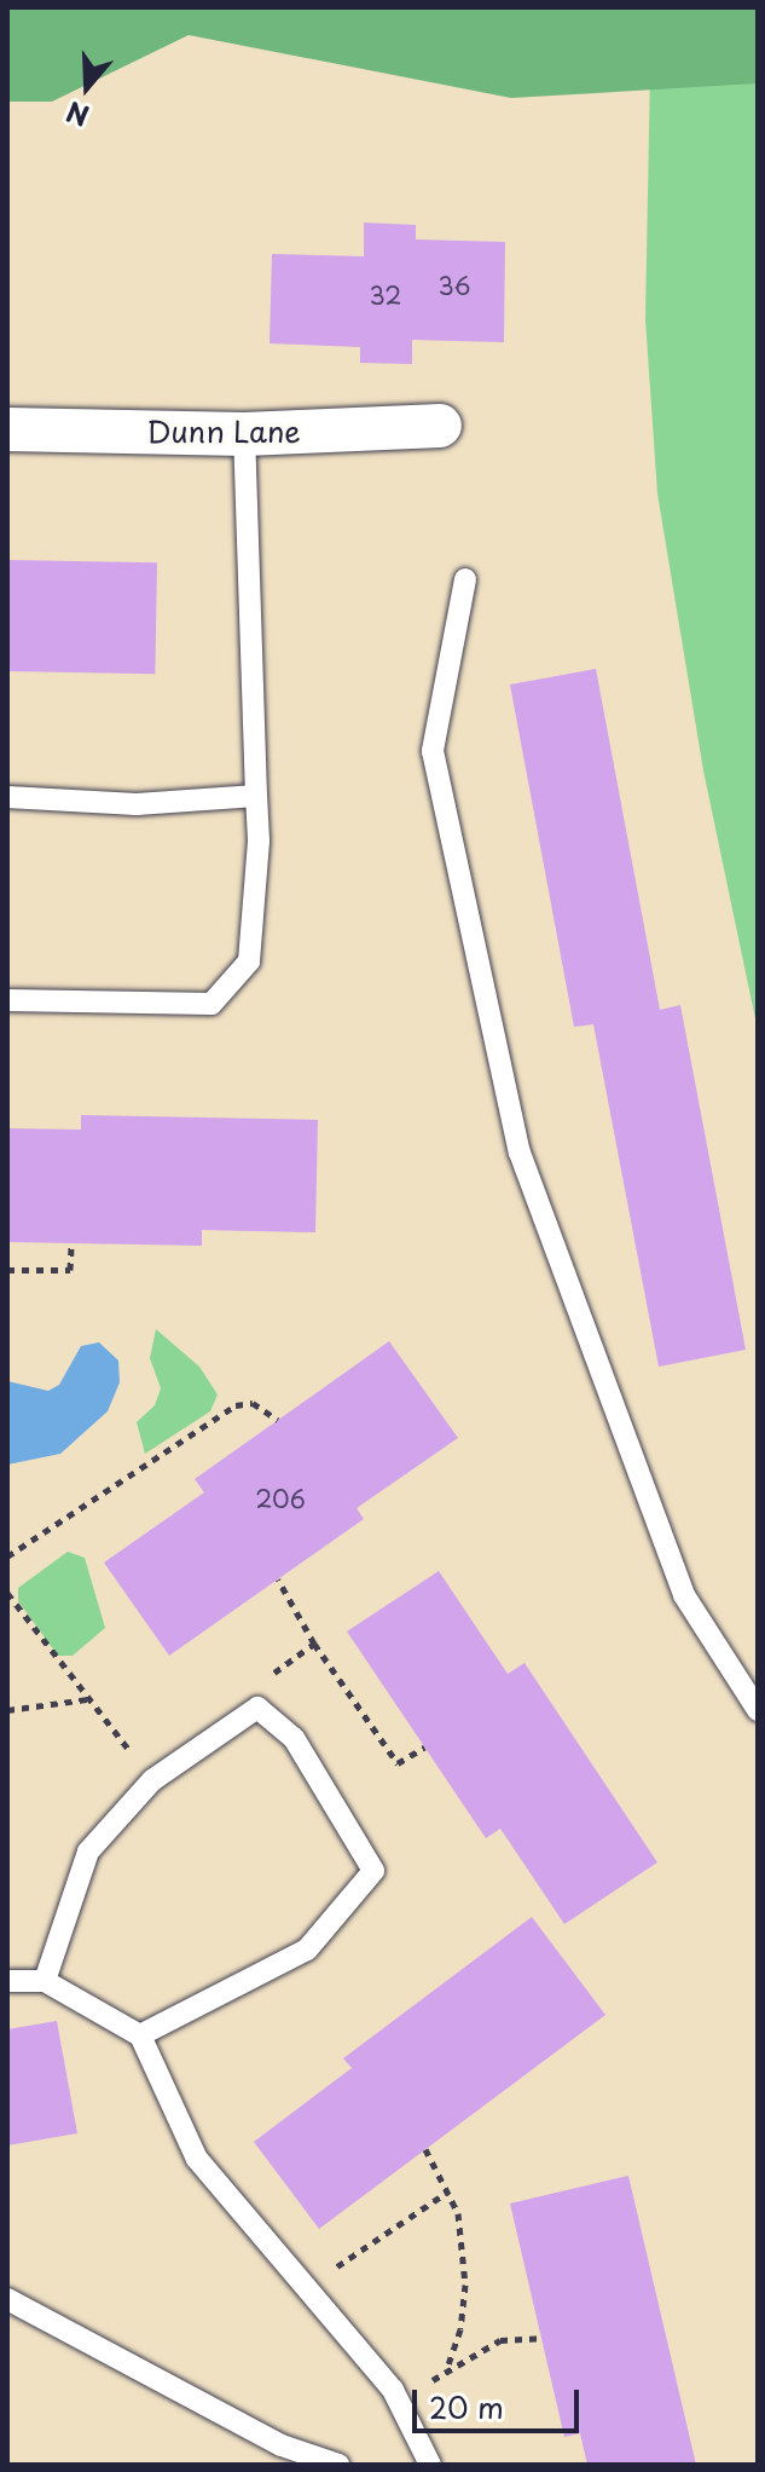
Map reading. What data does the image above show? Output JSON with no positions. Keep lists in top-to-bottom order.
{
  "streets": {
    "street": ["Dunn Lane"]
  },
  "house_numbers": ["36", "32", "206"],
  "scale_bar": "20 m",
  "north": "bottom"
}
